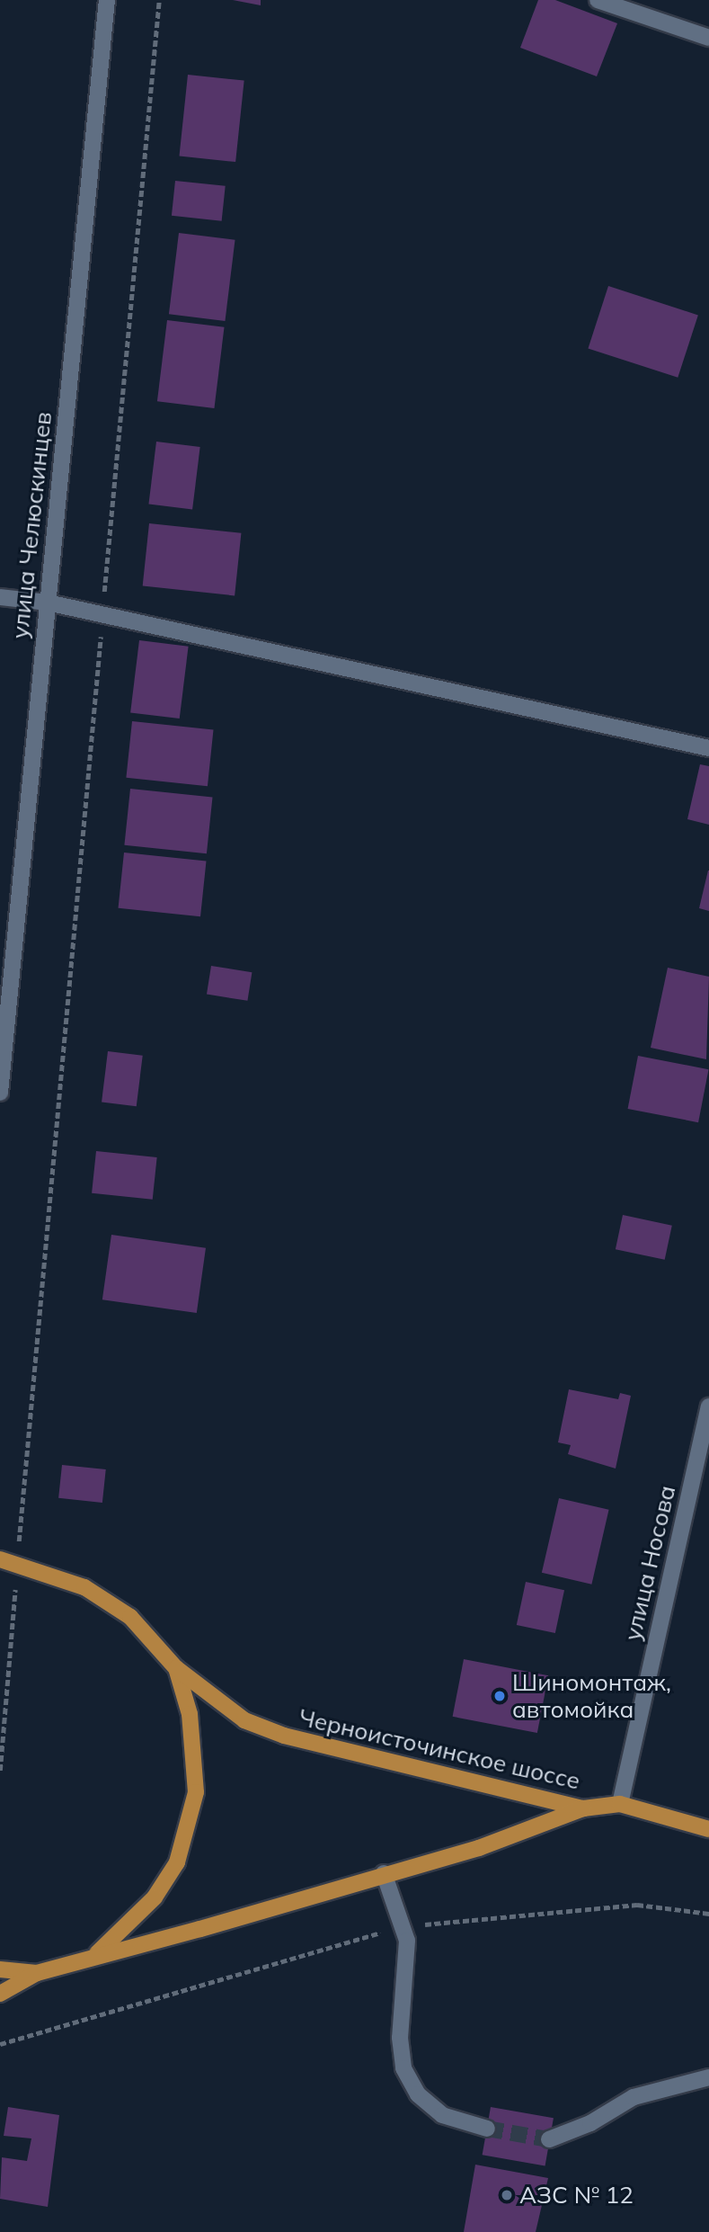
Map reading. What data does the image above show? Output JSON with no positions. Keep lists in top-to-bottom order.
{
  "streets": {
    "main road": ["Черноисточинское шоссе"],
    "street": ["улица Челюскинцев", "улица Носова"]
  },
  "crossings": [
    ["улица Носова", "Черноисточинское шоссе"]
  ],
  "places": ["Шиномонтаж, автомойка", "АЗС № 12"]
}
